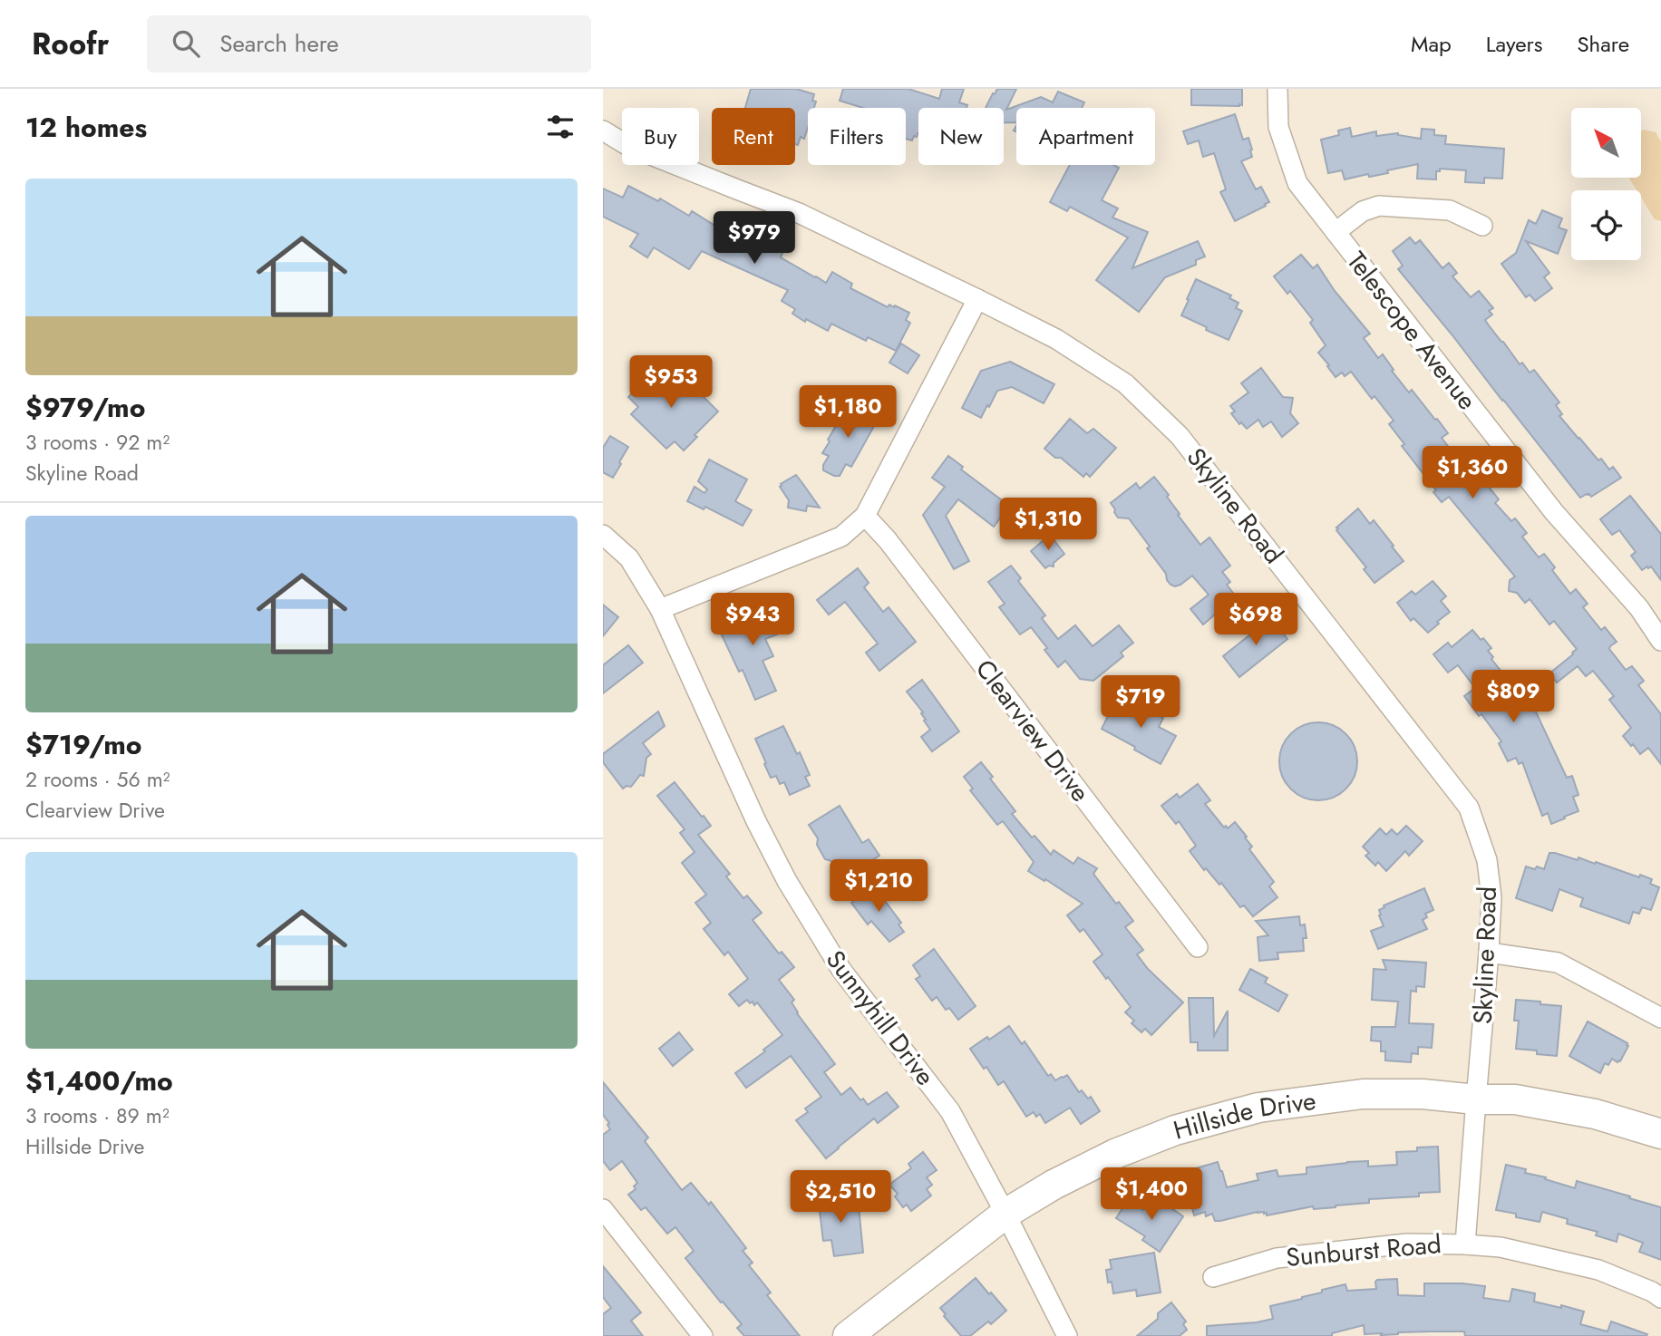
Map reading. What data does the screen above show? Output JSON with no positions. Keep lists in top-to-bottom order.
{
  "streets": {
    "street": [
      "Telescope Avenue",
      "Skyline Road",
      "Clearview Drive",
      "Sunnyhill Drive",
      "Hillside Drive",
      "Sunburst Road"
    ]
  },
  "crossings": [
    ["Skyline Road", "Hillside Drive"],
    ["Skyline Road", "Sunburst Road"],
    ["Sunnyhill Drive", "Hillside Drive"]
  ],
  "north": "top left",
  "page": {
    "header": "Roofr",
    "search": "Search here",
    "nav": ["Map", "Layers", "Share"],
    "heading": "12 homes",
    "chip": [
      "Buy",
      "Rent",
      "Filters",
      "New",
      "Apartment"
    ],
    "list": [
      {
        "name": "$979/mo",
        "note": "3 rooms · 92 m² · Skyline Road"
      },
      {
        "name": "$719/mo",
        "note": "2 rooms · 56 m² · Clearview Drive"
      },
      {
        "name": "$1,400/mo",
        "note": "3 rooms · 89 m² · Hillside Drive"
      }
    ],
    "price": [
      "$979",
      "$953",
      "$1,180",
      "$1,360",
      "$1,310",
      "$943",
      "$698",
      "$809",
      "$719",
      "$1,210",
      "$1,400",
      "$2,510"
    ]
  }
}
